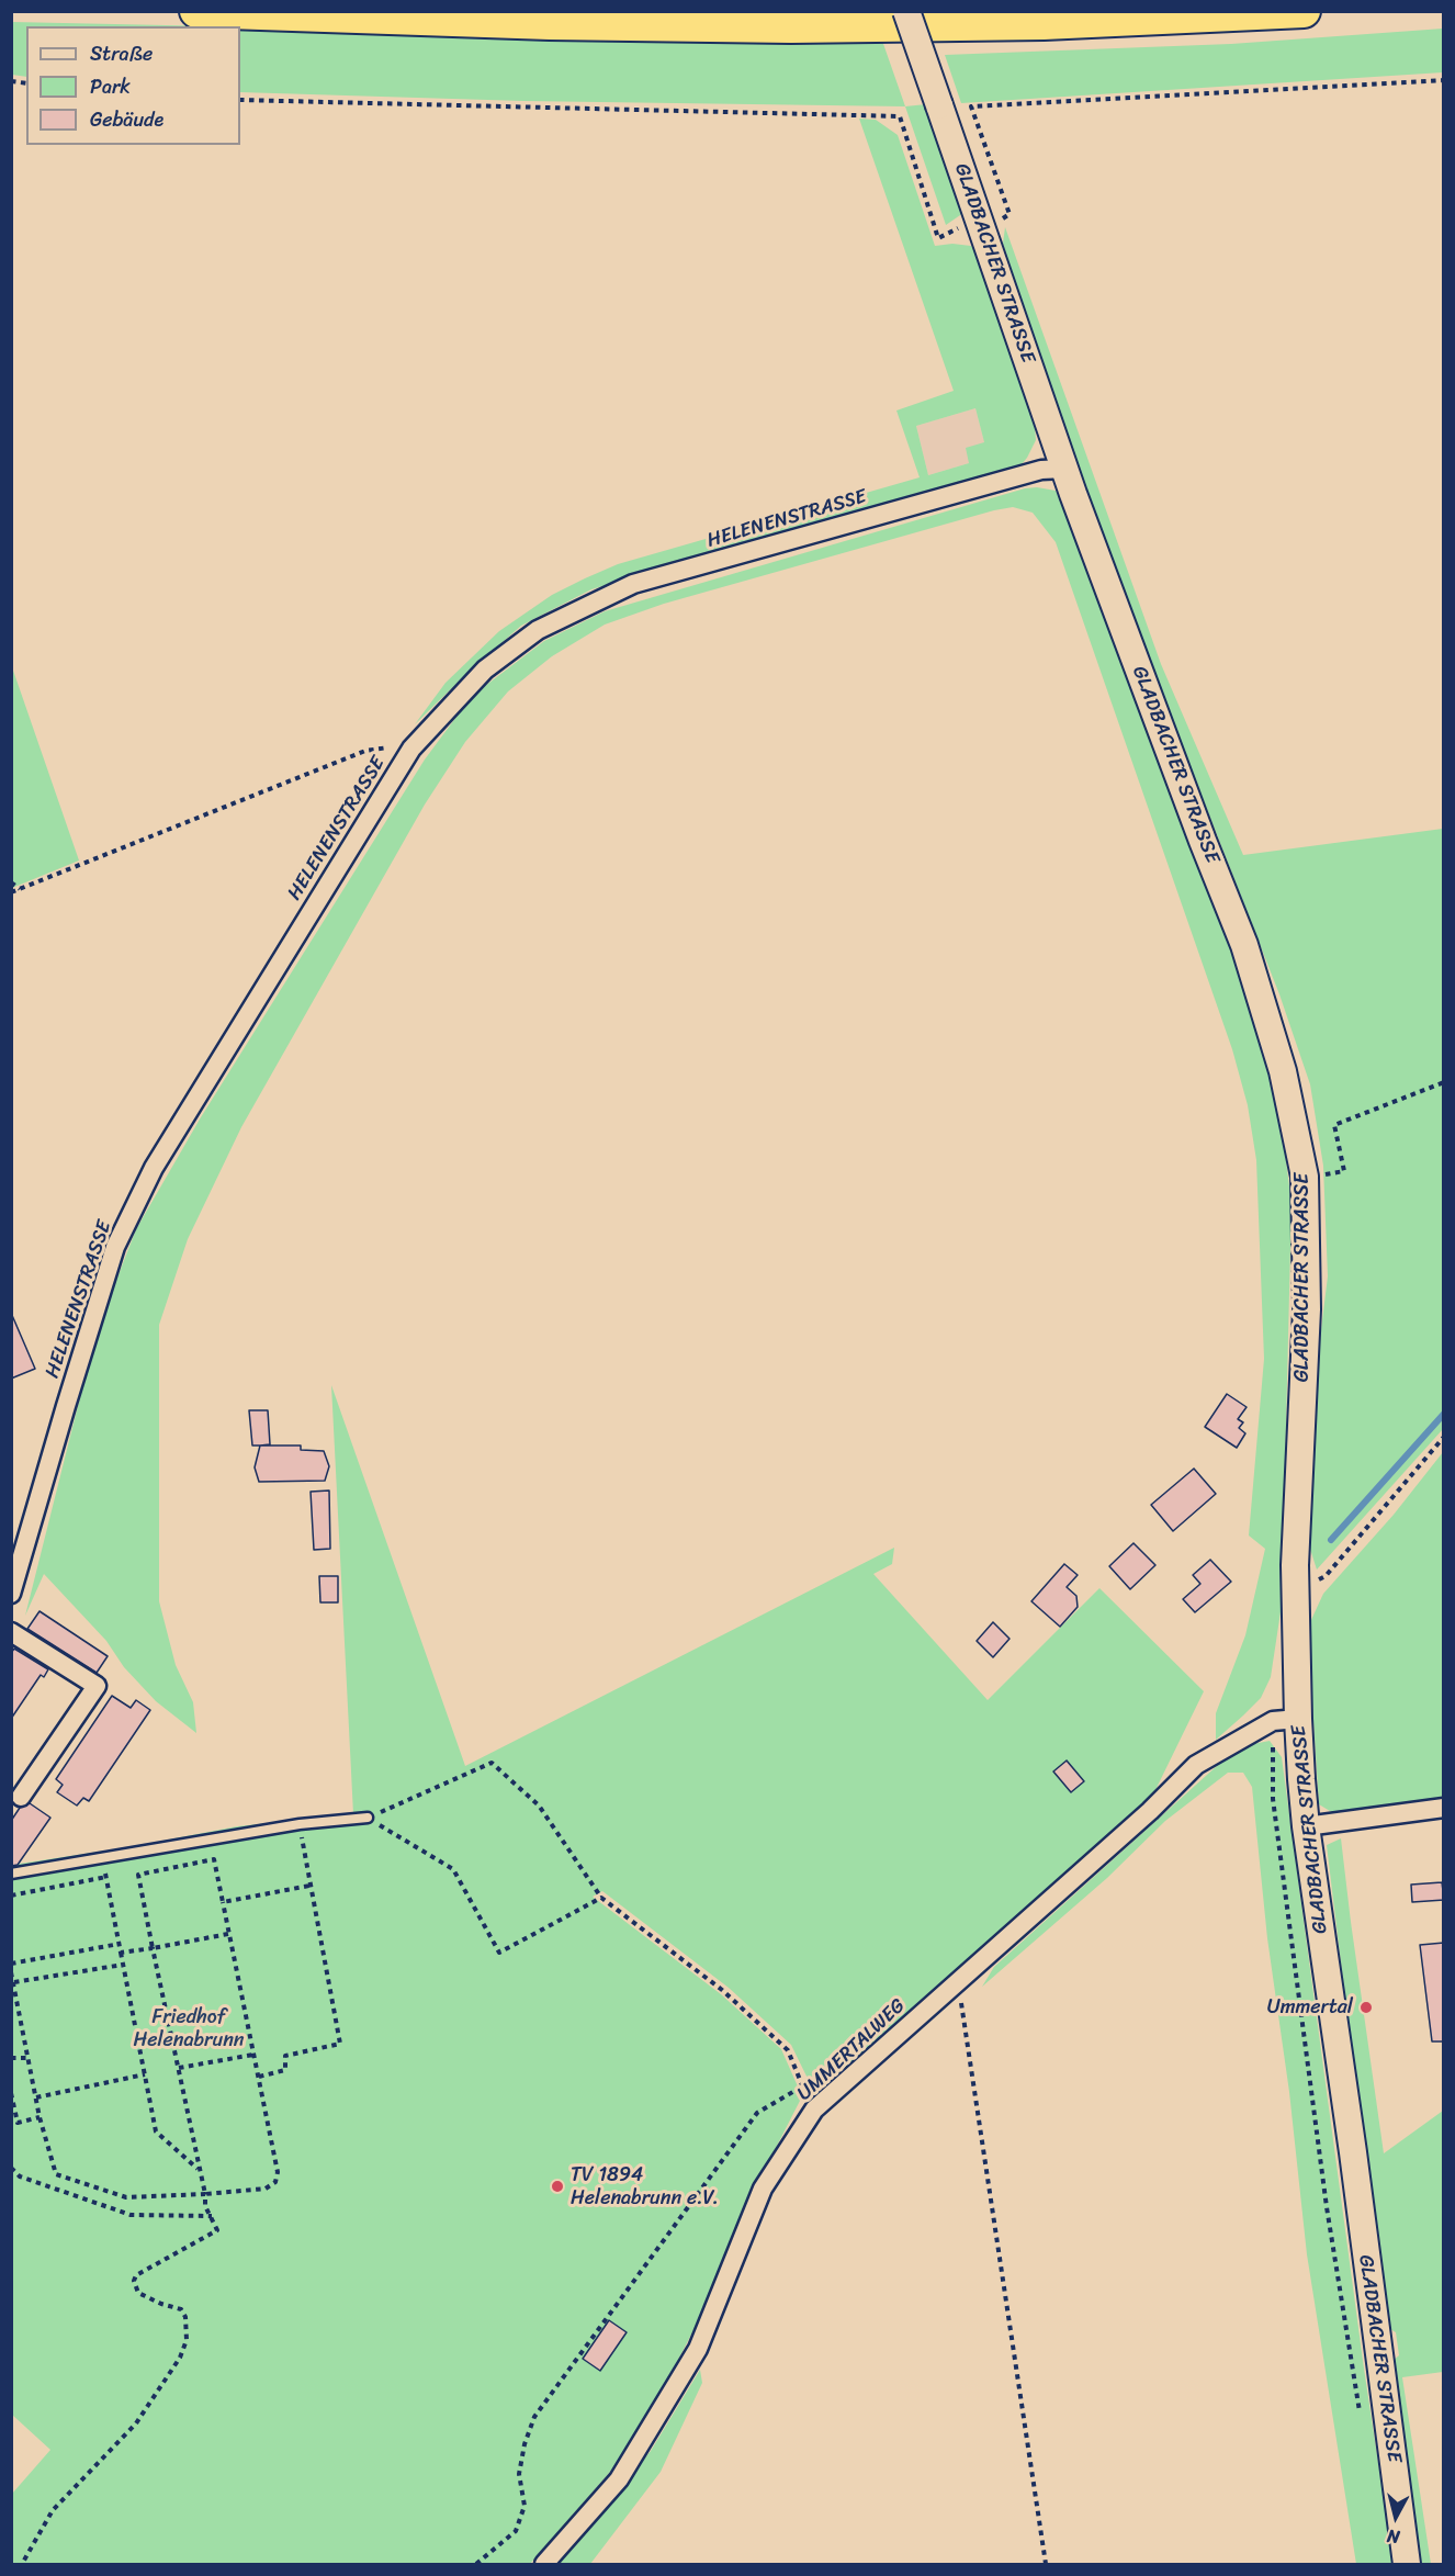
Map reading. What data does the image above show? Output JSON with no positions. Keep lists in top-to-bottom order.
{
  "streets": {
    "main road": ["GLADBACHER STRASSE"],
    "street": ["HELENENSTRASSE", "UMMERTALWEG"]
  },
  "crossings": [
    ["GLADBACHER STRASSE", "HELENENSTRASSE"],
    ["GLADBACHER STRASSE", "UMMERTALWEG"]
  ],
  "parks": ["Friedhof Helenabrunn"],
  "places": ["Ummertal", "TV 1894 Helenabrunn e.V."],
  "legend": ["Straße", "Park", "Gebäude"],
  "north": "bottom"
}
